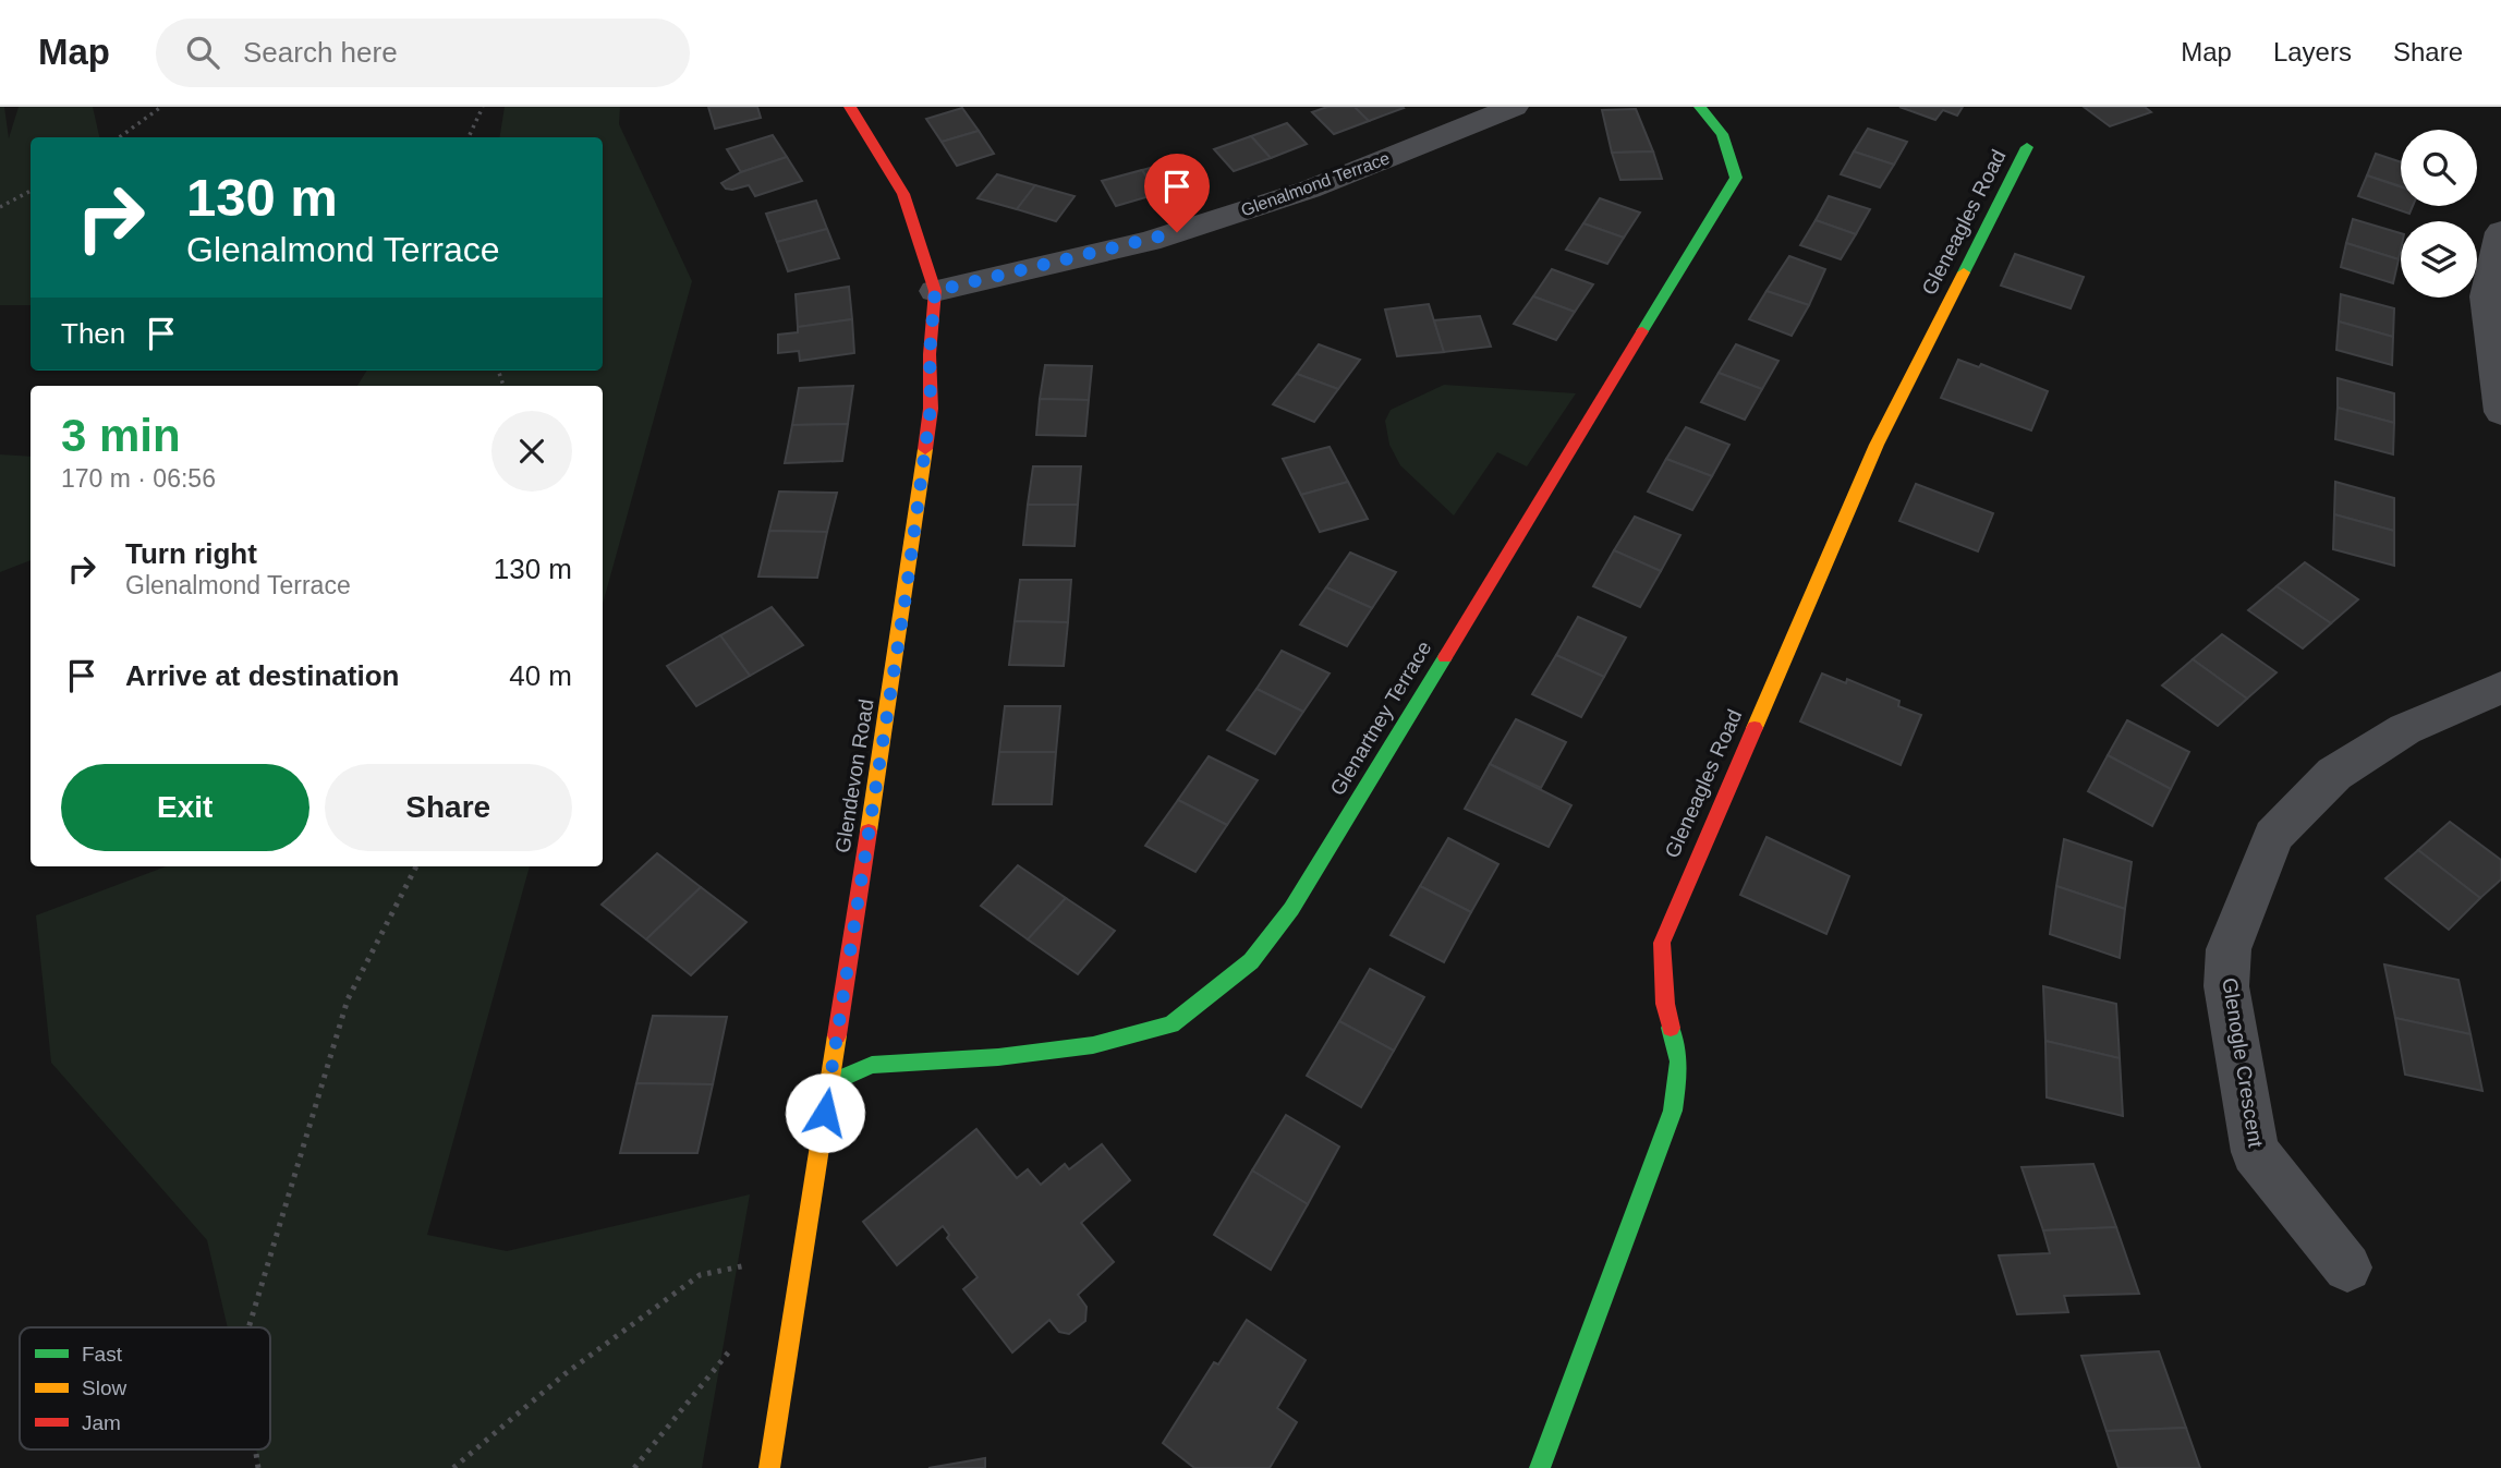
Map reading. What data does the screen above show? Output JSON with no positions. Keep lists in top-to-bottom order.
{
  "streets": {
    "street": [
      "Glenalmond Terrace",
      "Gleneagles Road",
      "Glenartney Terrace",
      "Glendevon Road",
      "Glenogle Crescent"
    ]
  },
  "crossings": [
    ["Glenalmond Terrace", "Glendevon Road"],
    ["Glenartney Terrace", "Glendevon Road"]
  ],
  "legend": ["Fast", "Slow", "Jam"],
  "page": {
    "header": "Map",
    "search": "Search here",
    "nav": ["Map", "Layers", "Share"],
    "turn": ["130 m", "Glenalmond Terrace"],
    "then": "Then",
    "heading": ["3 min", "170 m · 06:56"],
    "list": [
      {
        "name": "Turn right",
        "note": "Glenalmond Terrace",
        "value": "130 m"
      },
      {
        "name": "Arrive at destination",
        "value": "40 m"
      }
    ],
    "buttons": ["Exit", "Share"]
  }
}
